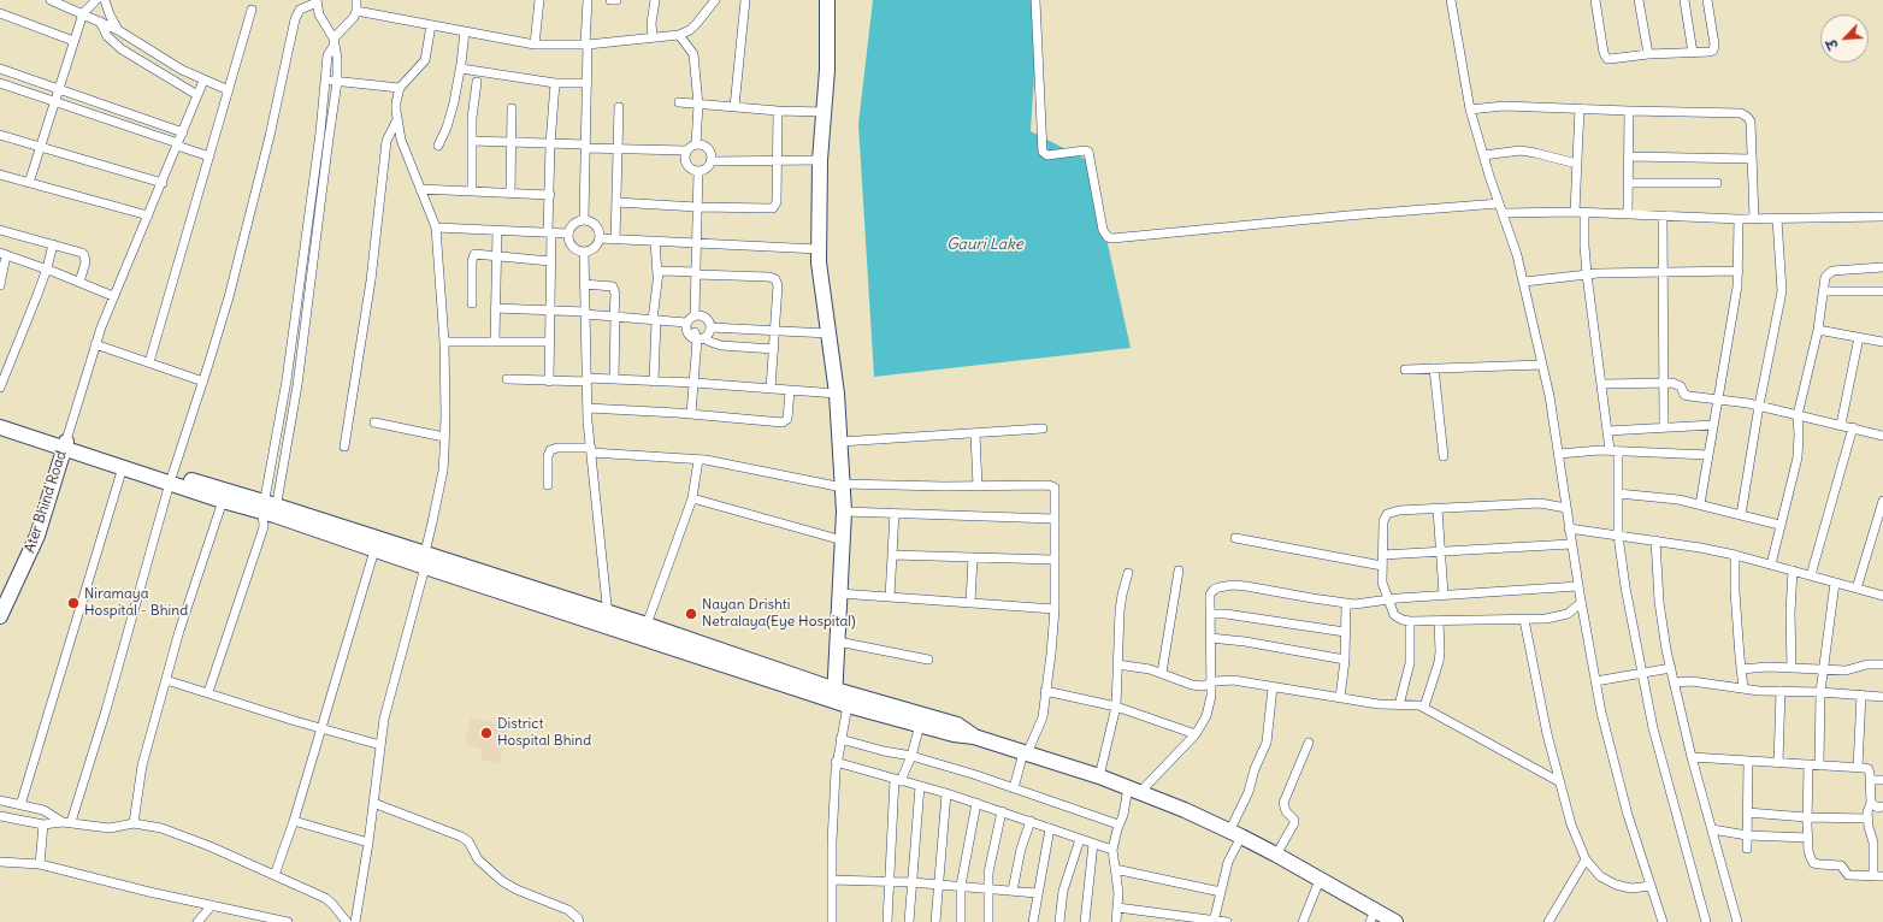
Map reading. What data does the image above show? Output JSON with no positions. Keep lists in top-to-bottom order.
{
  "streets": {
    "highway": ["Ater Bhind Road"]
  },
  "water": ["Gauri Lake"],
  "places": ["Niramaya Hospital - Bhind", "Nayan Drishti Netralaya(Eye Hospital)", "District Hospital Bhind"],
  "north": "bottom left"
}
